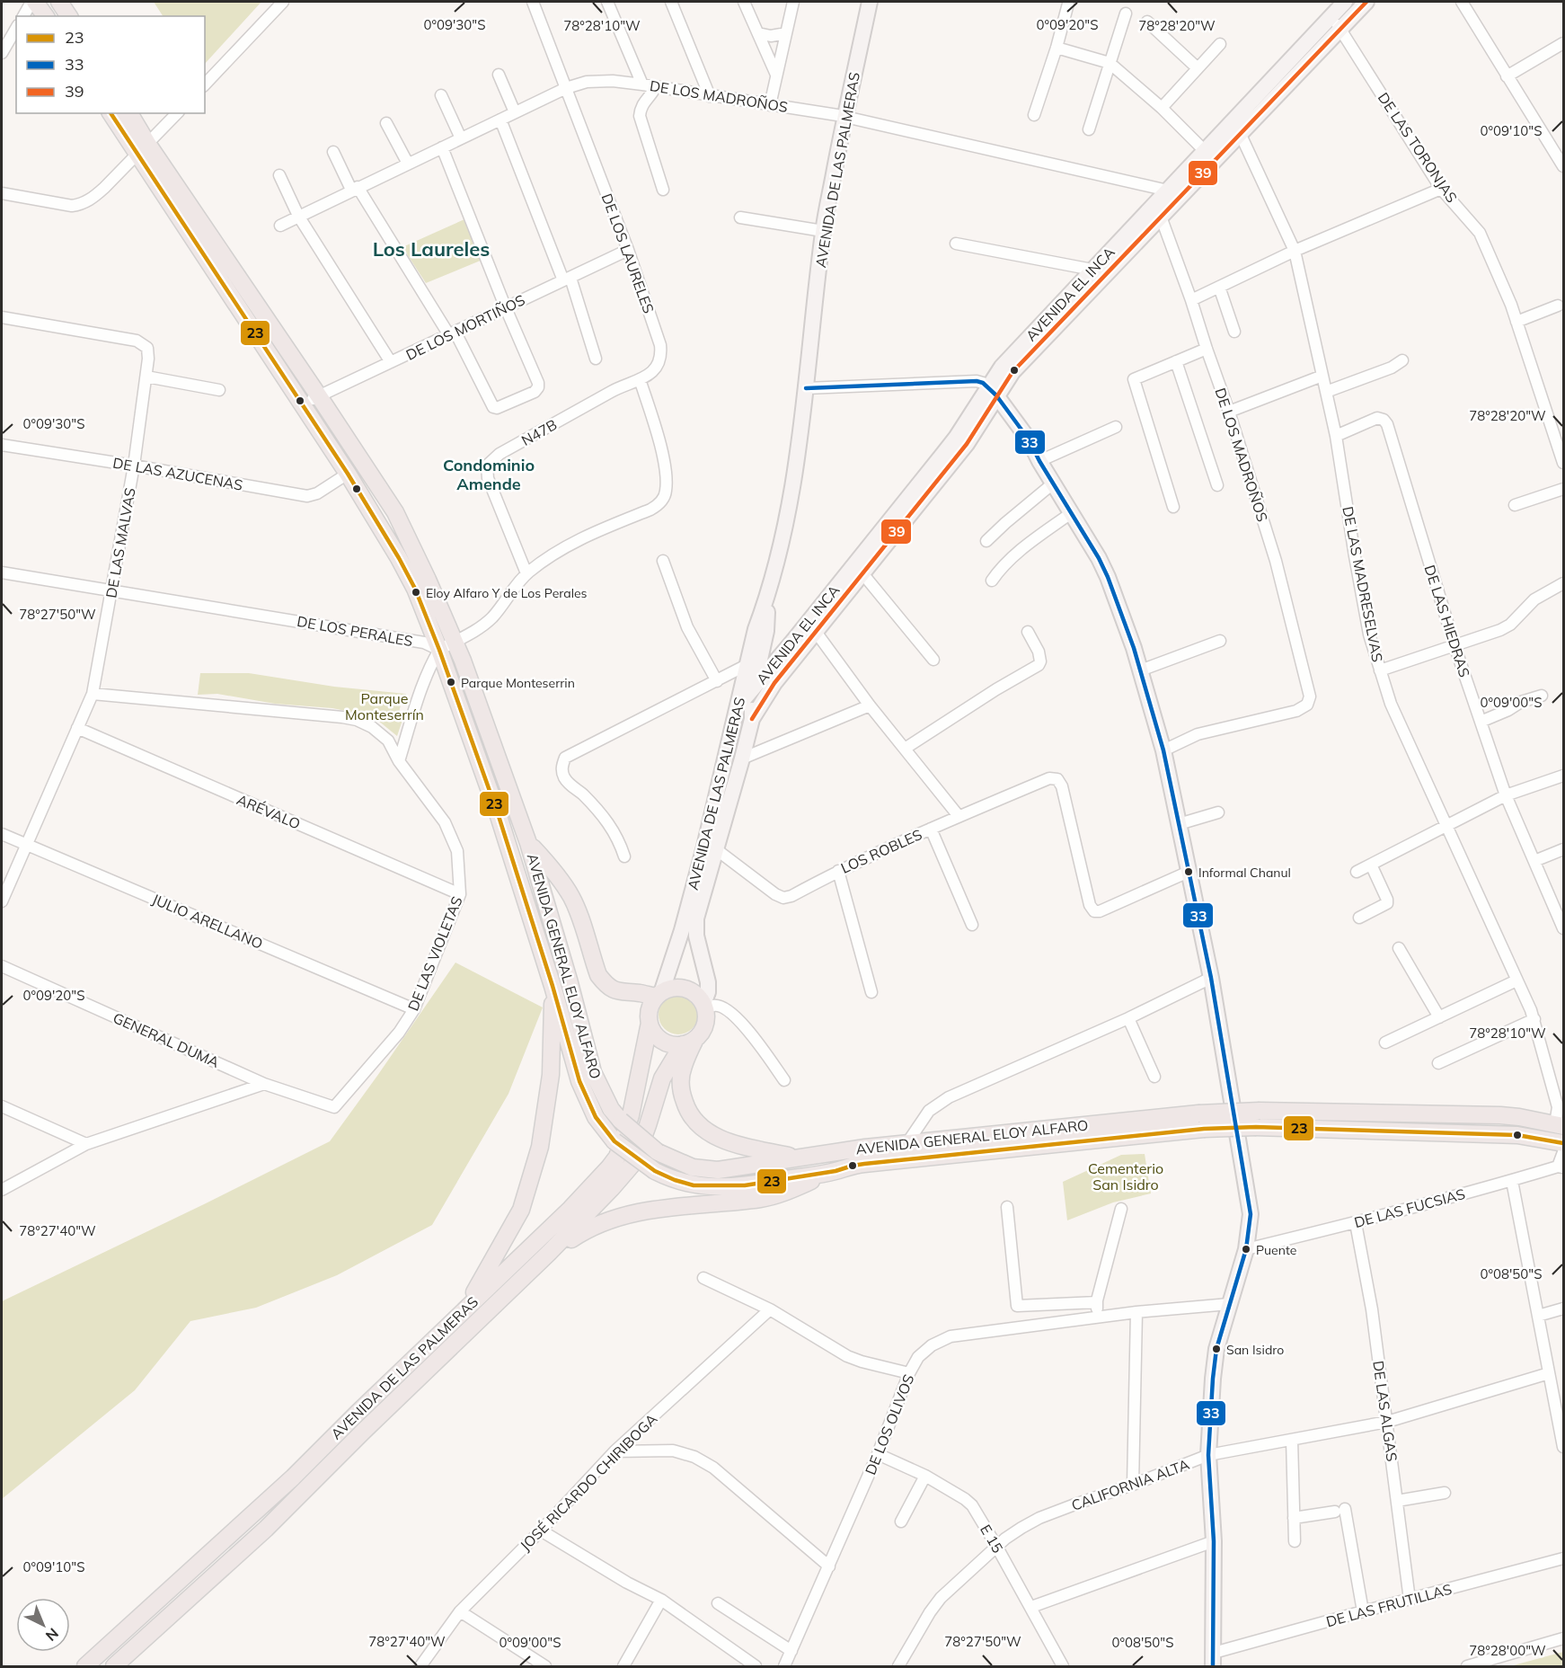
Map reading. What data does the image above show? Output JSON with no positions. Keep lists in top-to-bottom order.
{
  "streets": {
    "main road": ["AVENIDA DE LAS PALMERAS", "AVENIDA EL INCA", "AVENIDA GENERAL ELOY ALFARO"],
    "street": [
      "DE LOS MADROÑOS",
      "DE LAS TORONJAS",
      "DE LOS LAURELES",
      "DE LOS MORTIÑOS",
      "N47B",
      "DE LAS AZUCENAS",
      "DE LAS MALVAS",
      "DE LAS MADRESELVAS",
      "DE LAS HIEDRAS",
      "DE LOS PERALES",
      "ARÉVALO",
      "LOS ROBLES",
      "JULIO ARELLANO",
      "DE LAS VIOLETAS",
      "GENERAL DUMA",
      "DE LAS FUCSIAS",
      "DE LAS ALGAS",
      "DE LOS OLIVOS",
      "JOSÉ RICARDO CHIRIBOGA",
      "CALIFORNIA ALTA",
      "E 15",
      "DE LAS FRUTILLAS"
    ]
  },
  "crossings": [
    ["DE LOS MADROÑOS", "AVENIDA DE LAS PALMERAS"],
    ["DE LOS MADROÑOS", "DE LOS LAURELES"],
    ["DE LOS MADROÑOS", "AVENIDA EL INCA"],
    ["DE LAS TORONJAS", "AVENIDA EL INCA"],
    ["AVENIDA DE LAS PALMERAS", "AVENIDA EL INCA"],
    ["AVENIDA DE LAS PALMERAS", "LOS ROBLES"],
    ["DE LOS LAURELES", "DE LOS MORTIÑOS"],
    ["DE LOS LAURELES", "N47B"],
    ["AVENIDA EL INCA", "DE LAS MADRESELVAS"],
    ["DE LOS MORTIÑOS", "AVENIDA GENERAL ELOY ALFARO"],
    ["DE LAS AZUCENAS", "DE LAS MALVAS"],
    ["DE LAS AZUCENAS", "AVENIDA GENERAL ELOY ALFARO"],
    ["DE LAS MALVAS", "DE LOS PERALES"],
    ["DE LAS MALVAS", "ARÉVALO"],
    ["DE LAS MALVAS", "JULIO ARELLANO"],
    ["DE LAS MALVAS", "DE LAS VIOLETAS"],
    ["DE LAS MADRESELVAS", "DE LAS HIEDRAS"],
    ["DE LOS PERALES", "AVENIDA GENERAL ELOY ALFARO"],
    ["ARÉVALO", "DE LAS VIOLETAS"],
    ["JULIO ARELLANO", "DE LAS VIOLETAS"],
    ["DE LAS VIOLETAS", "GENERAL DUMA"],
    ["DE LAS FUCSIAS", "DE LAS ALGAS"],
    ["DE LAS ALGAS", "CALIFORNIA ALTA"],
    ["DE LAS ALGAS", "DE LAS FRUTILLAS"],
    ["DE LOS OLIVOS", "E 15"],
    ["CALIFORNIA ALTA", "E 15"]
  ],
  "districts": ["Los Laureles", "Condominio Amende"],
  "parks": ["Parque Monteserrín", "Cementerio San Isidro"],
  "places": [
    "Eloy Alfaro Y de Los Perales",
    "Parque Monteserrin",
    "Informal Chanul",
    "Puente",
    "San Isidro"
  ],
  "lines": ["transit line 39", "transit line 23", "transit line 33"],
  "legend": ["23", "33", "39"],
  "north": "bottom right",
  "coordinates": [
    "0°09'30\"S",
    "0°09'20\"S",
    "78°28'10\"W",
    "78°28'20\"W",
    "0°09'10\"S",
    "78°27'50\"W",
    "0°09'00\"S",
    "78°27'40\"W",
    "0°08'50\"S",
    "78°28'00\"W"
  ]
}
